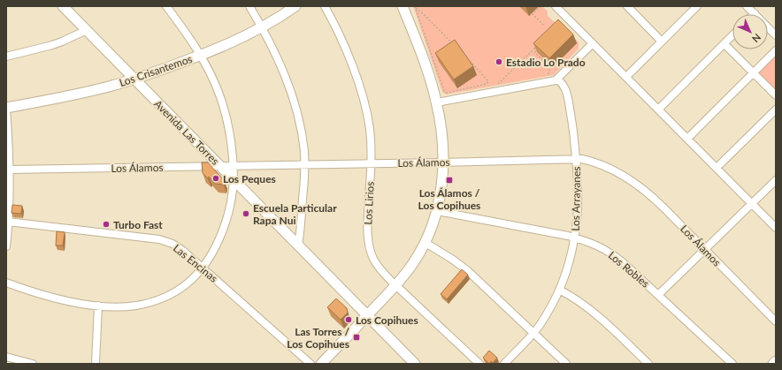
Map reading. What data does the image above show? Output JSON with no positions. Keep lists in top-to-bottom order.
{
  "streets": {
    "street": [
      "Los Crisantemos",
      "Avenida Las Torres",
      "Los Álamos",
      "Los Arrayanes",
      "Los Lirios",
      "Las Encinas",
      "Los Robles"
    ]
  },
  "crossings": [
    ["Los Crisantemos", "Avenida Las Torres"],
    ["Avenida Las Torres", "Los Álamos"],
    ["Los Álamos", "Los Arrayanes"],
    ["Los Álamos", "Los Lirios"],
    ["Los Arrayanes", "Los Robles"]
  ],
  "places": {
    "other": [
      "Estadio Lo Prado",
      "Los Peques",
      "Escuela Particular Rapa Nui",
      "Turbo Fast",
      "Los Copihues"
    ],
    "transit": ["Los Álamos / Los Copihues", "Las Torres / Los Copihues"]
  },
  "north": "bottom right"
}
